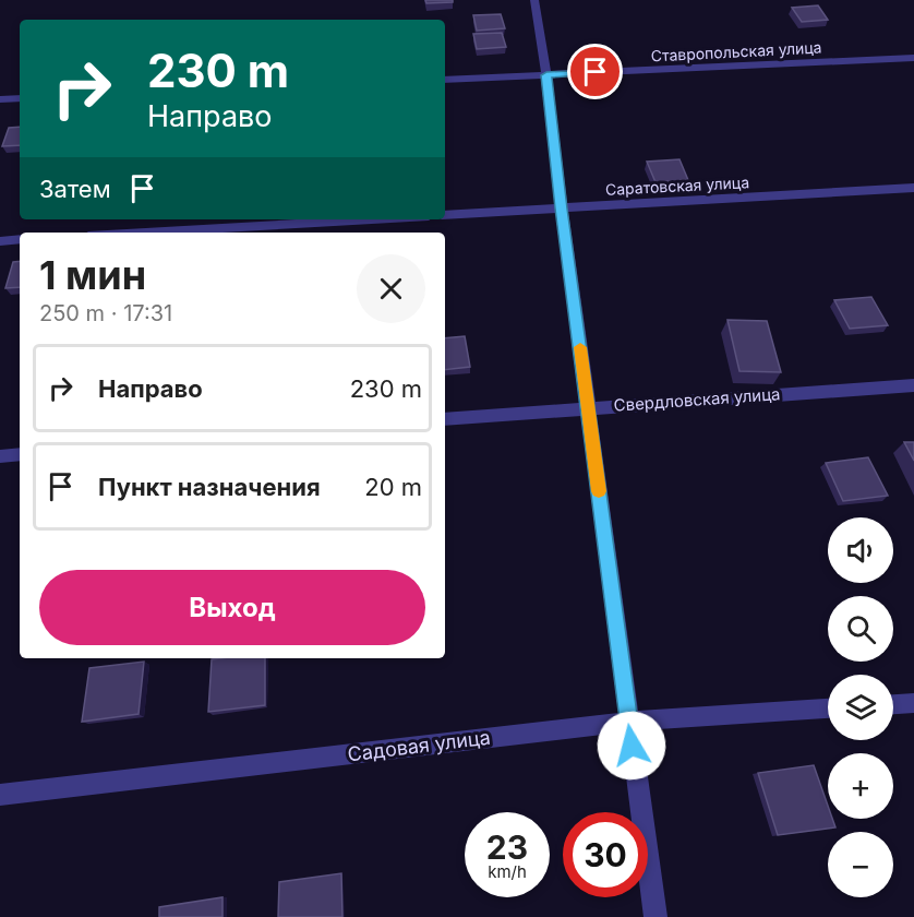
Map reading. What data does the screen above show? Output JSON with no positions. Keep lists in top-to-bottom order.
{
  "streets": {
    "street": [
      "Ставропольская улица",
      "Саратовская улица",
      "Свердловская улица",
      "Садовая улица"
    ]
  },
  "page": {
    "turn": ["230 m", "Направо"],
    "then": "Затем",
    "heading": ["1 мин", "250 m · 17:31"],
    "list": [
      {
        "name": "Направо",
        "value": "230 m"
      },
      {
        "name": "Пункт назначения",
        "value": "20 m"
      }
    ],
    "map_buttons": ["+", "−"],
    "buttons": "Выход",
    "speed": "23 km/h",
    "limit": "30"
  }
}
